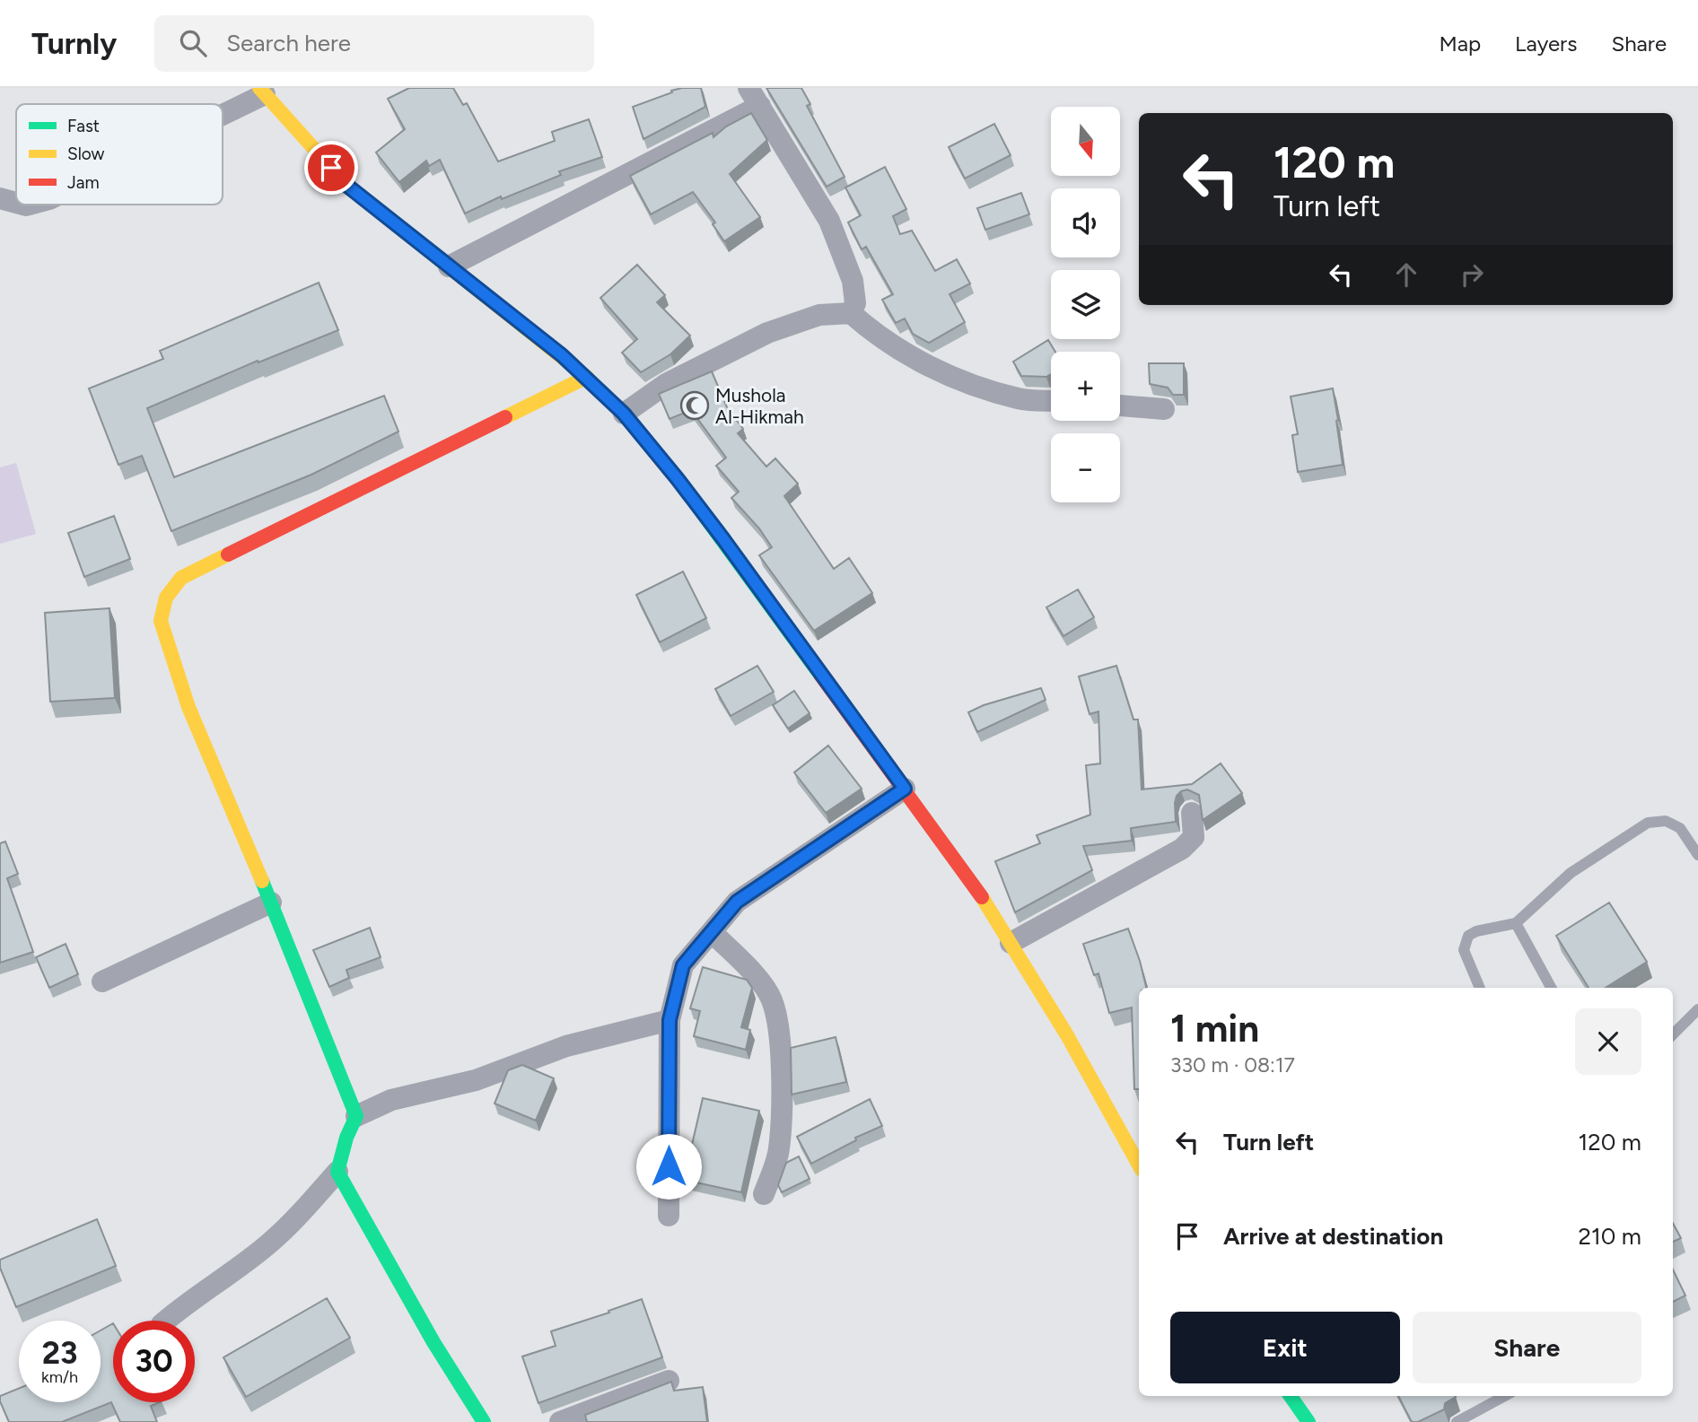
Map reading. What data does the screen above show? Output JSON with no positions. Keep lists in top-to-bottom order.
{
  "places": {
    "mosque": ["Mushola Al-Hikmah"]
  },
  "legend": ["Fast", "Slow", "Jam"],
  "north": "bottom",
  "page": {
    "header": "Turnly",
    "search": "Search here",
    "nav": ["Map", "Layers", "Share"],
    "map_buttons": ["+", "−"],
    "turn": ["120 m", "Turn left"],
    "heading": ["1 min", "330 m · 08:17"],
    "list": [
      {
        "name": "Turn left",
        "value": "120 m"
      },
      {
        "name": "Arrive at destination",
        "value": "210 m"
      }
    ],
    "buttons": ["Exit", "Share"],
    "speed": "23 km/h",
    "limit": "30"
  }
}
